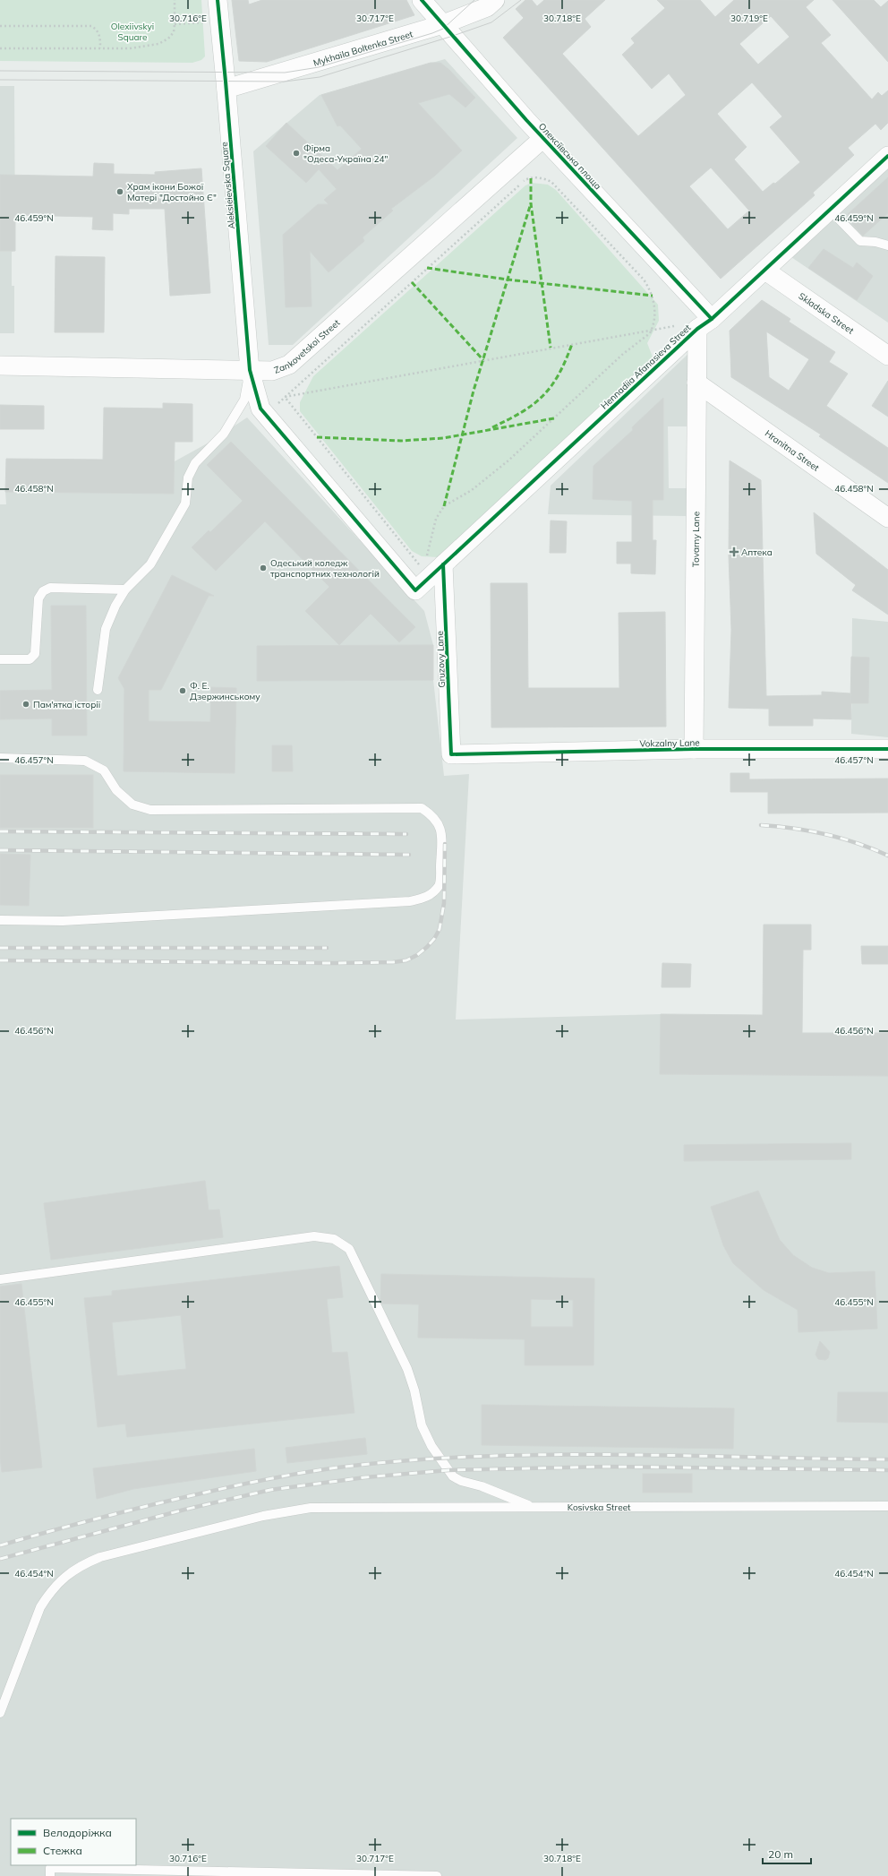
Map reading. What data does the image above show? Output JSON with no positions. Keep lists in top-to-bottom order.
{
  "streets": {
    "street": [
      "Mykhaila Boltenka Street",
      "Олексіївська площа",
      "Aleksieievska Square",
      "Skladska Street",
      "Zankovetskoi Street",
      "Hennadiia Afanasieva Street",
      "Hranitna Street",
      "Tovarny Lane",
      "Gruzovy Lane",
      "Vokzalny Lane"
    ],
    "lane": ["Kosivska Street"]
  },
  "crossings": [
    ["Mykhaila Boltenka Street", "Олексіївська площа"],
    ["Mykhaila Boltenka Street", "Aleksieievska Square"],
    ["Олексіївська площа", "Zankovetskoi Street"],
    ["Олексіївська площа", "Hennadiia Afanasieva Street"],
    ["Олексіївська площа", "Tovarny Lane"],
    ["Aleksieievska Square", "Zankovetskoi Street"],
    ["Aleksieievska Square", "Hennadiia Afanasieva Street"],
    ["Skladska Street", "Hennadiia Afanasieva Street"],
    ["Hennadiia Afanasieva Street", "Tovarny Lane"],
    ["Hennadiia Afanasieva Street", "Gruzovy Lane"],
    ["Hranitna Street", "Tovarny Lane"],
    ["Tovarny Lane", "Vokzalny Lane"],
    ["Gruzovy Lane", "Vokzalny Lane"]
  ],
  "parks": ["Olexiivskyi Square"],
  "places": {
    "other": [
      "Фірма \"Одеса-Україна 24\"",
      "Храм ікони Божої Матері \"Достойно Є\"",
      "Одеський коледж транспортних технологій",
      "Ф. Е. Дзержинському",
      "Пам'ятка історії"
    ],
    "health": ["Аптека"]
  },
  "legend": ["Велодоріжка", "Стежка"],
  "scale_bar": "20 m",
  "coordinates": [
    "30.716°E",
    "30.717°E",
    "30.718°E",
    "30.719°E",
    "46.459°N",
    "46.458°N",
    "46.457°N",
    "46.456°N",
    "46.455°N",
    "46.454°N"
  ]
}
